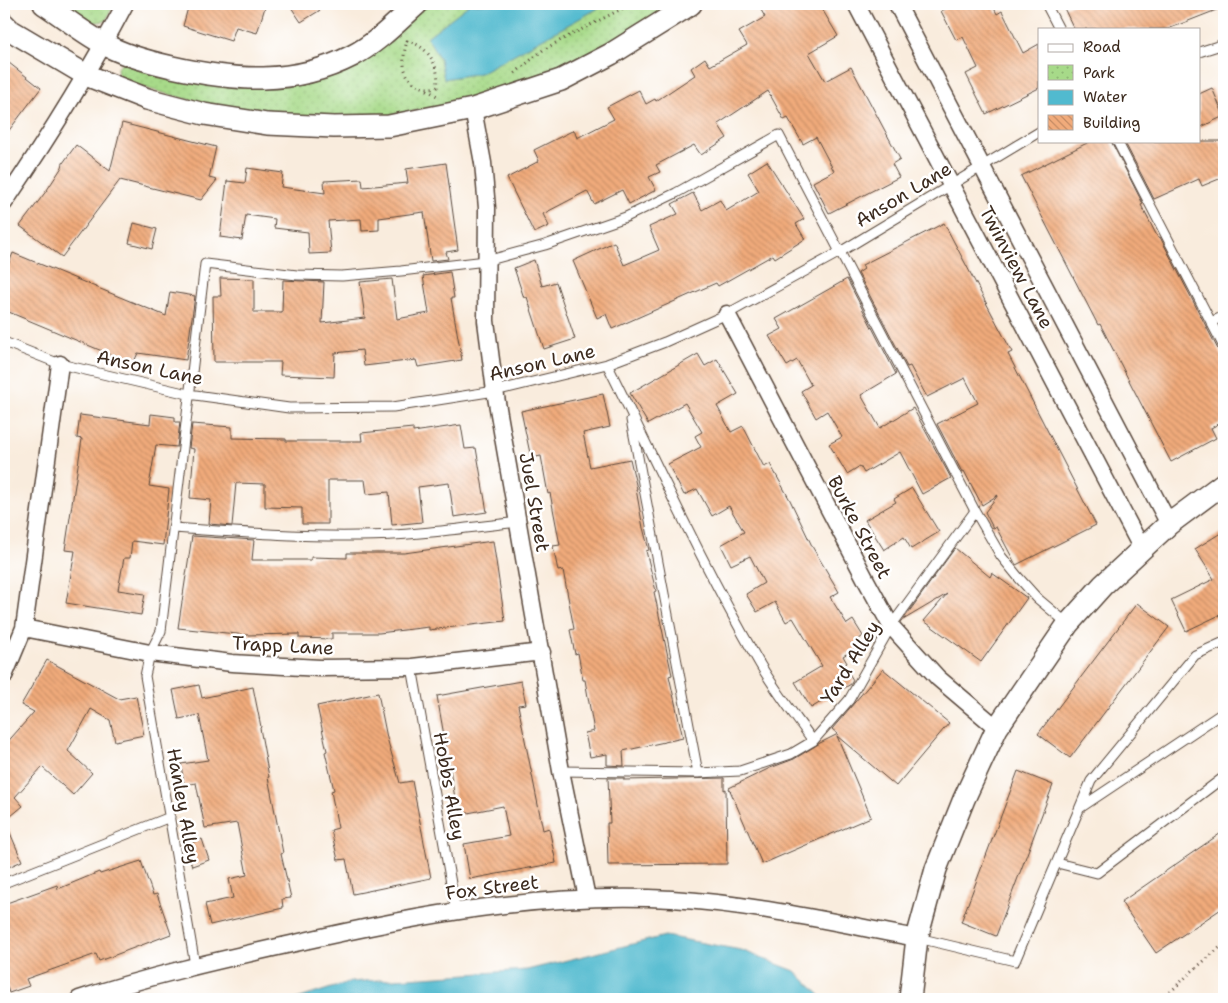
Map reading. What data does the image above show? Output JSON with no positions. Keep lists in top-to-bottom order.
{
  "streets": {
    "street": [
      "Twinview Lane",
      "Juel Street",
      "Burke Street",
      "Trapp Lane",
      "Fox Street"
    ],
    "lane": [
      "Anson Lane",
      "Yard Alley",
      "Hobbs Alley",
      "Hanley Alley"
    ]
  },
  "crossings": [
    ["Anson Lane", "Twinview Lane"],
    ["Anson Lane", "Juel Street"],
    ["Anson Lane", "Burke Street"],
    ["Anson Lane", "Hanley Alley"],
    ["Juel Street", "Trapp Lane"],
    ["Juel Street", "Yard Alley"],
    ["Juel Street", "Hanley Alley"],
    ["Juel Street", "Fox Street"],
    ["Burke Street", "Yard Alley"],
    ["Trapp Lane", "Hobbs Alley"],
    ["Trapp Lane", "Hanley Alley"],
    ["Hobbs Alley", "Fox Street"],
    ["Hanley Alley", "Fox Street"]
  ],
  "legend": [
    "Road",
    "Park",
    "Water",
    "Building"
  ]
}
